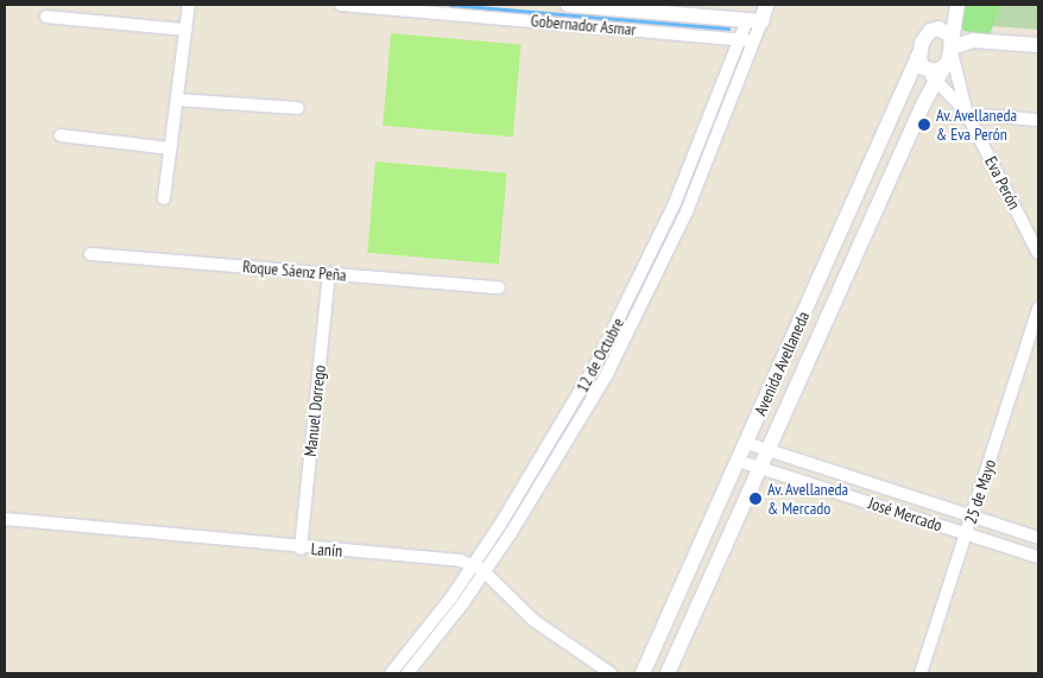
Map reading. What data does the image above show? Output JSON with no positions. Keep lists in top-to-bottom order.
{
  "streets": {
    "street": [
      "Gobernador Asmar",
      "Eva Perón",
      "Roque Sáenz Peña",
      "12 de Octubre",
      "Avenida Avellaneda",
      "Manuel Dorrego",
      "25 de Mayo",
      "José Mercado",
      "Lanín"
    ]
  },
  "crossings": [
    ["Gobernador Asmar", "12 de Octubre"],
    ["Eva Perón", "Avenida Avellaneda"],
    ["Roque Sáenz Peña", "Manuel Dorrego"],
    ["12 de Octubre", "Lanín"],
    ["Avenida Avellaneda", "José Mercado"],
    ["Manuel Dorrego", "Lanín"],
    ["25 de Mayo", "José Mercado"]
  ],
  "places": ["Av. Avellaneda & Eva Perón", "Av. Avellaneda & Mercado"]
}
